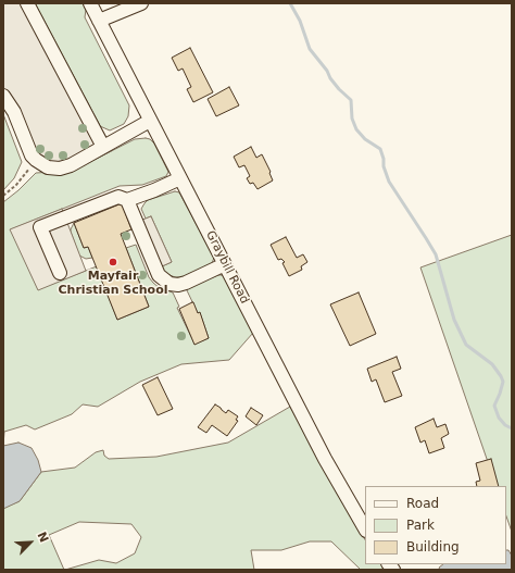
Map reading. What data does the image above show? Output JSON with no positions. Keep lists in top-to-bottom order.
{
  "streets": {
    "street": ["Graybill Road"]
  },
  "places": ["Mayfair Christian School"],
  "legend": ["Road", "Park", "Building"],
  "north": "top right"
}
